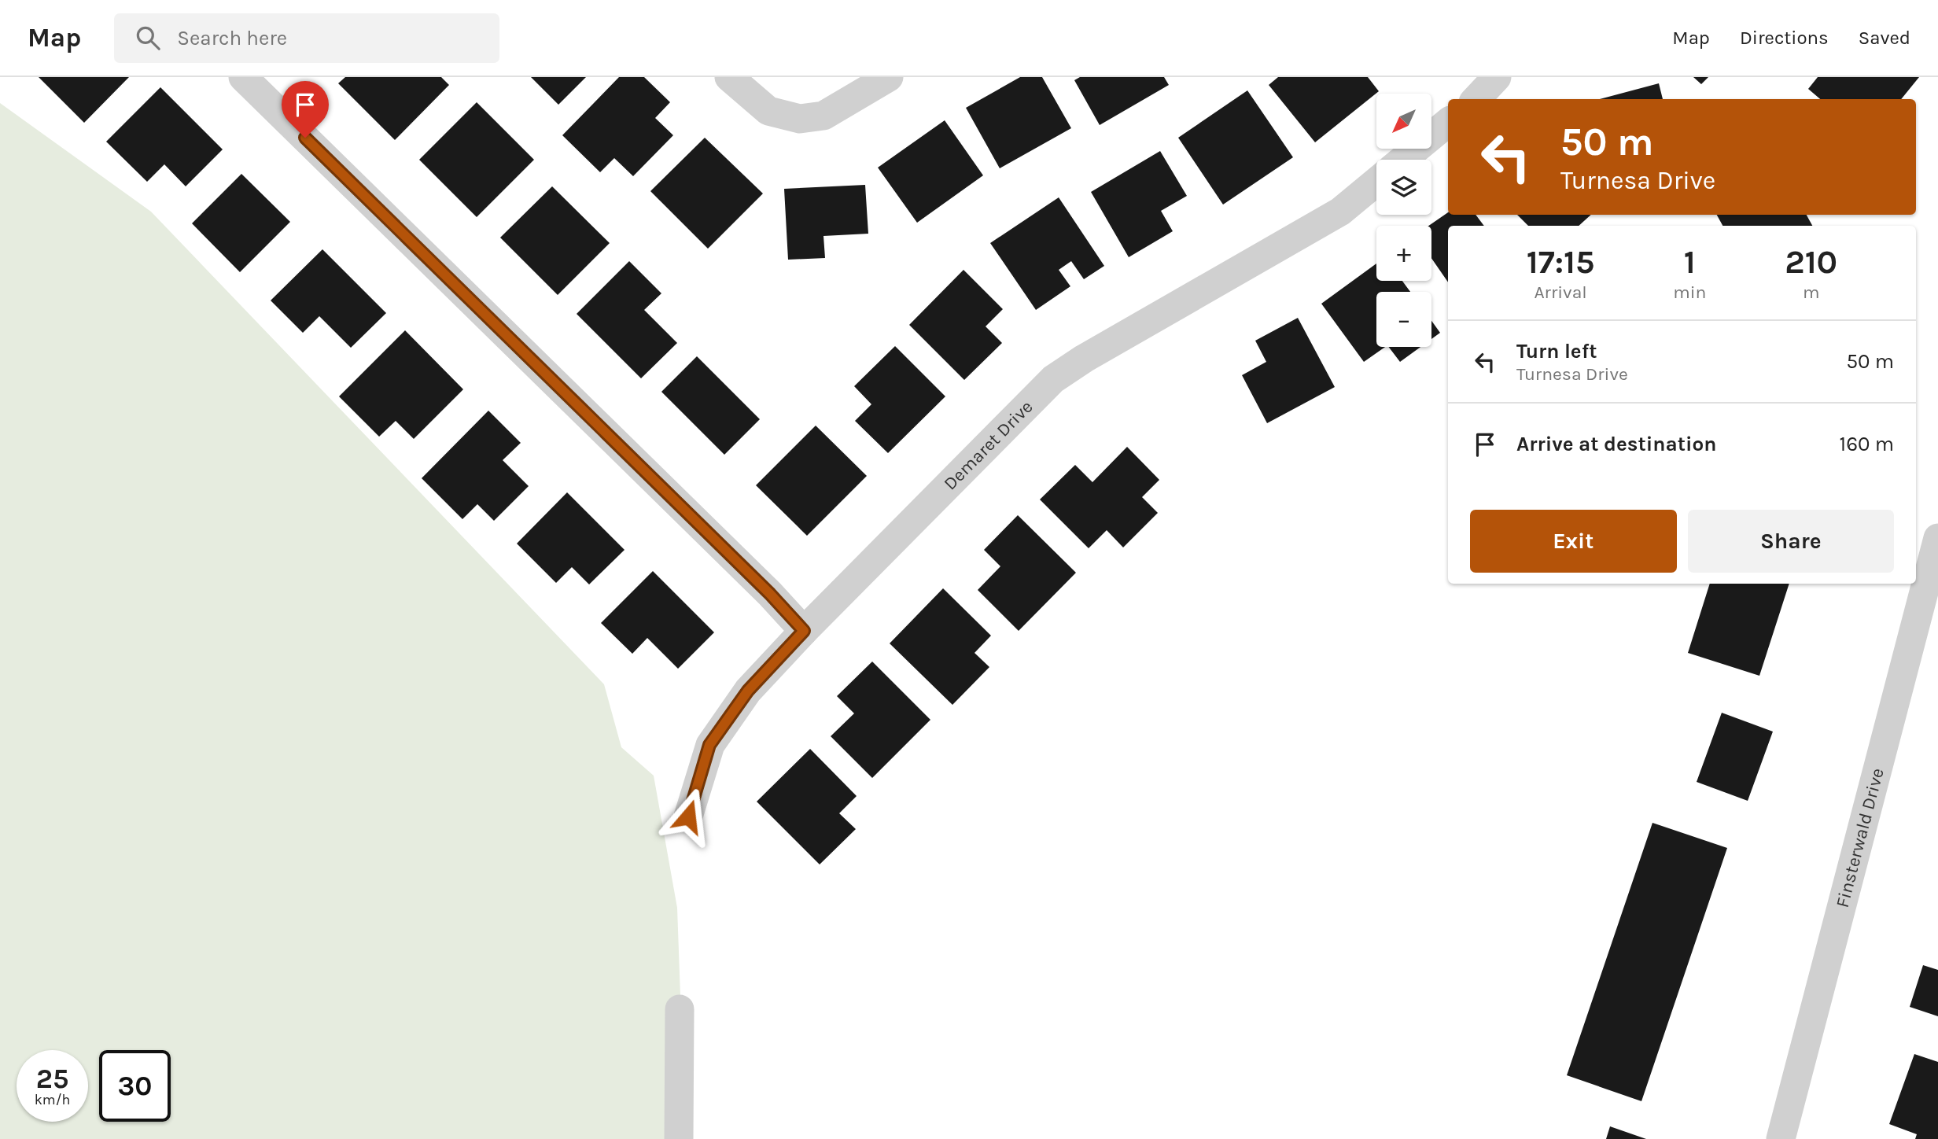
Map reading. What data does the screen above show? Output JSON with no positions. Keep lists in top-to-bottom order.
{
  "streets": {
    "street": ["Demaret Drive", "Finsterwald Drive"]
  },
  "north": "bottom left",
  "page": {
    "header": "Map",
    "search": "Search here",
    "nav": ["Map", "Directions", "Saved"],
    "map_buttons": ["+", "−"],
    "turn": ["50 m", "Turnesa Drive"],
    "eta": [
      "17:15",
      "Arrival",
      "1",
      "min",
      "210",
      "m"
    ],
    "list": [
      {
        "name": "Turn left",
        "note": "Turnesa Drive",
        "value": "50 m"
      },
      {
        "name": "Arrive at destination",
        "value": "160 m"
      }
    ],
    "buttons": ["Exit", "Share"],
    "speed": "25 km/h",
    "limit": "30"
  }
}
